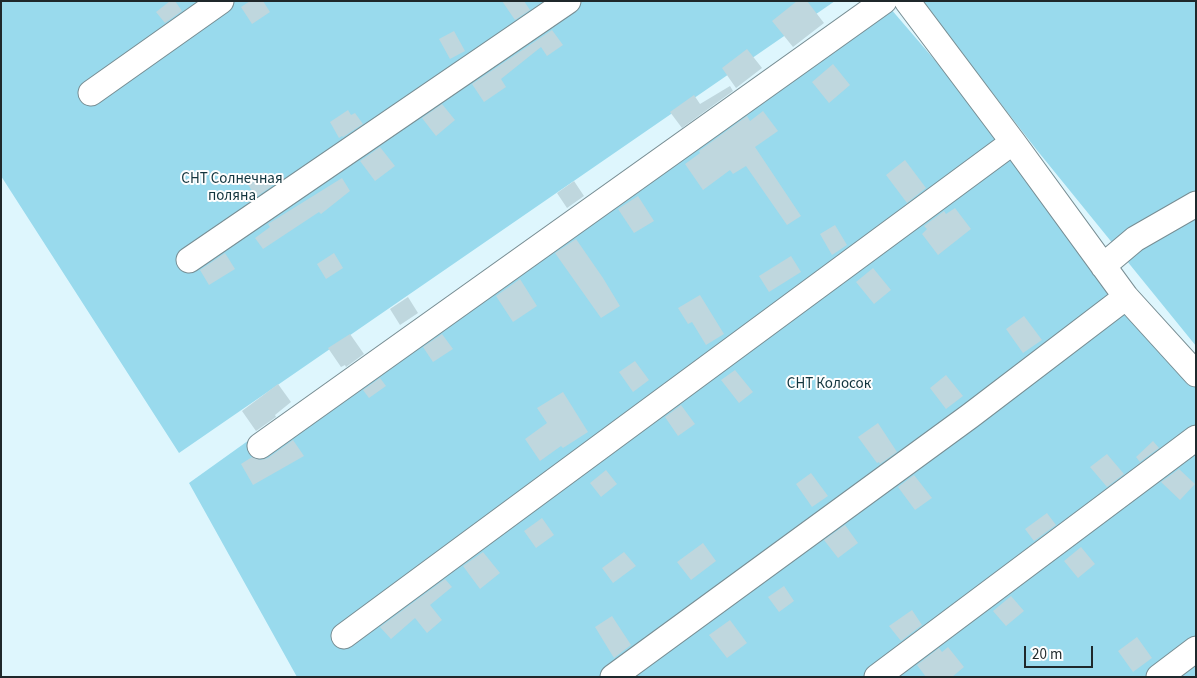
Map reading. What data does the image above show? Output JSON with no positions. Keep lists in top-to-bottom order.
{
  "parks": ["СНТ Солнечная поляна", "СНТ Колосок"],
  "scale_bar": "20 m"
}
